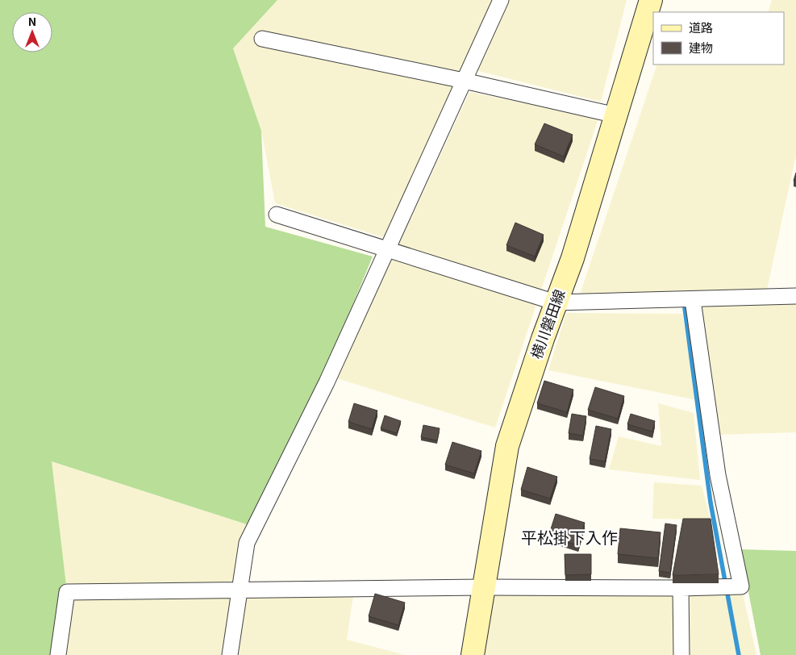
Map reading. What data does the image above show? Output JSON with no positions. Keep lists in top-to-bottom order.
{
  "streets": {
    "main road": ["横川磐田線"]
  },
  "districts": ["平松掛下入作"],
  "legend": ["道路", "建物"],
  "north": "top"
}
